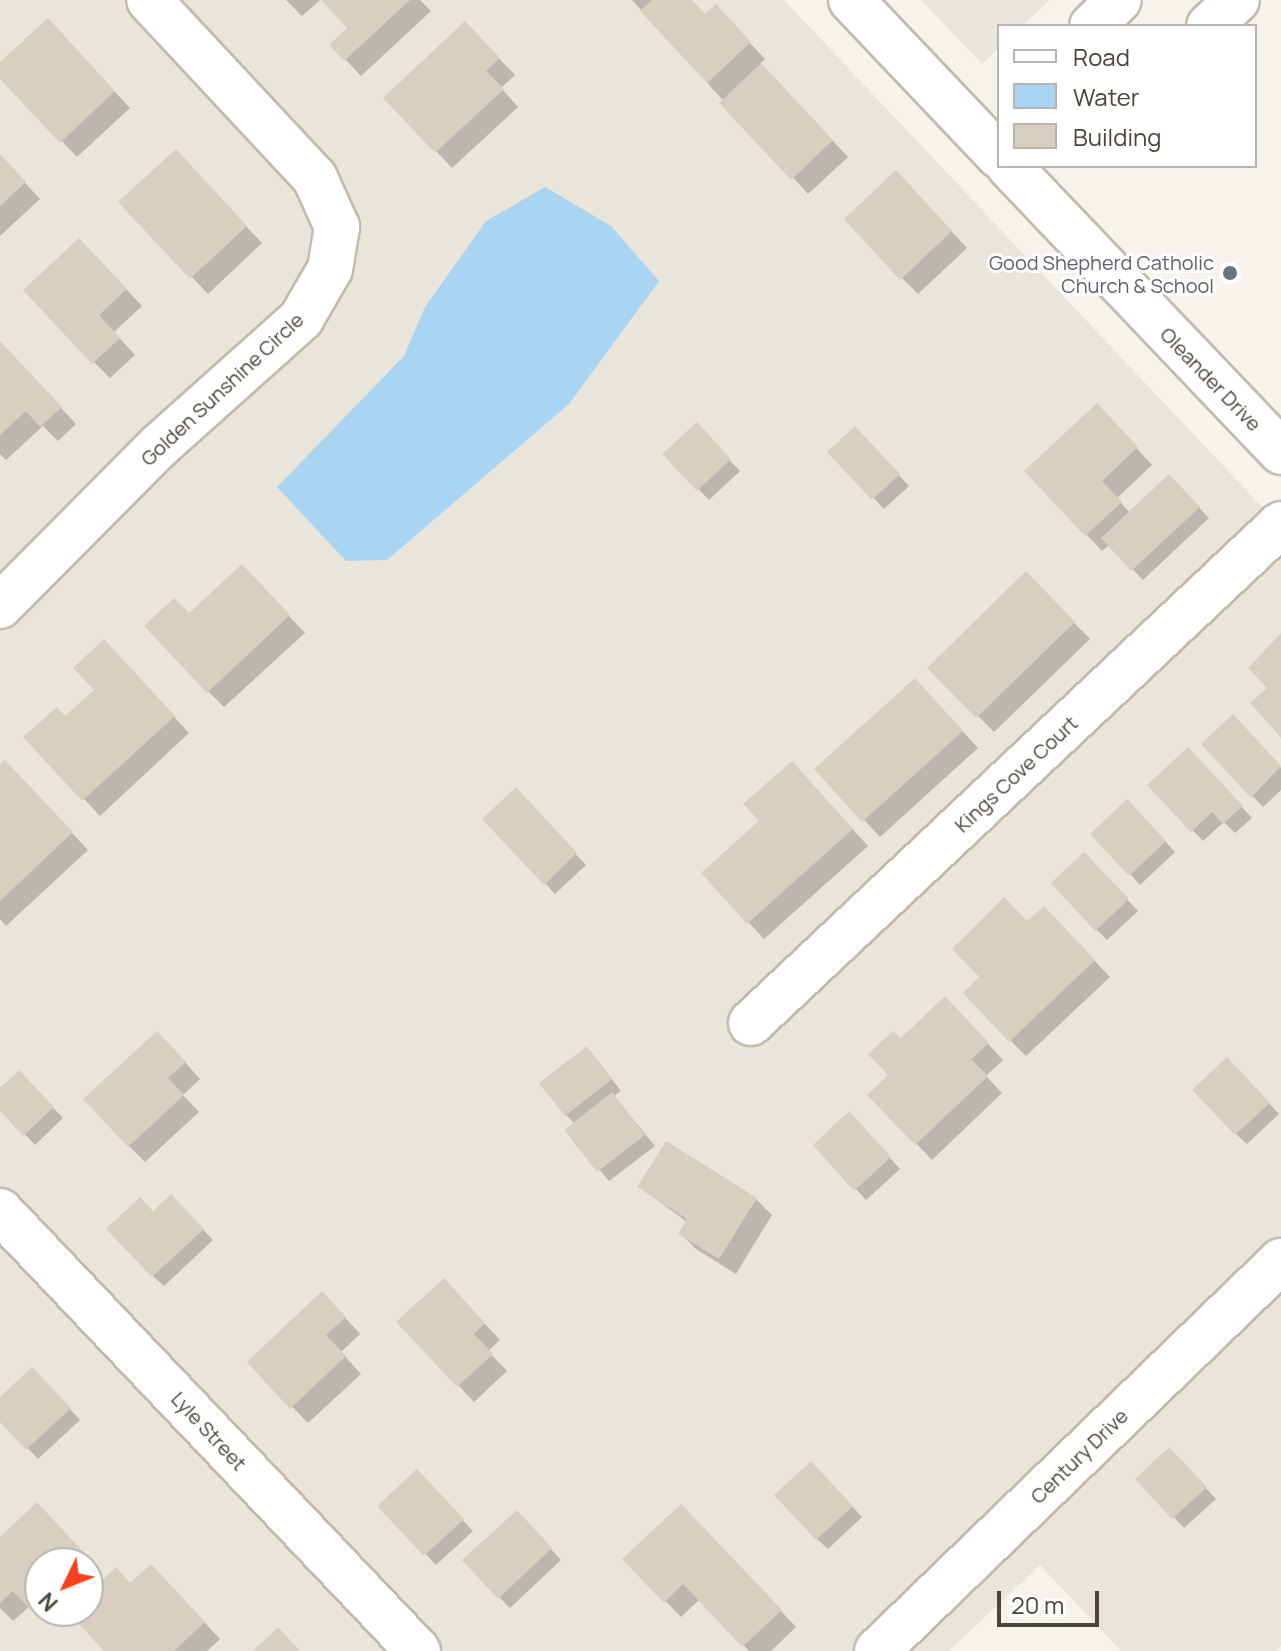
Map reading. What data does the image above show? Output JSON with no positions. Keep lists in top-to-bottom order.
{
  "streets": {
    "street": [
      "Oleander Drive",
      "Golden Sunshine Circle",
      "Kings Cove Court",
      "Lyle Street",
      "Century Drive"
    ]
  },
  "places": ["Good Shepherd Catholic Church & School"],
  "legend": ["Road", "Water", "Building"],
  "scale_bar": "20 m",
  "north": "bottom left"
}
